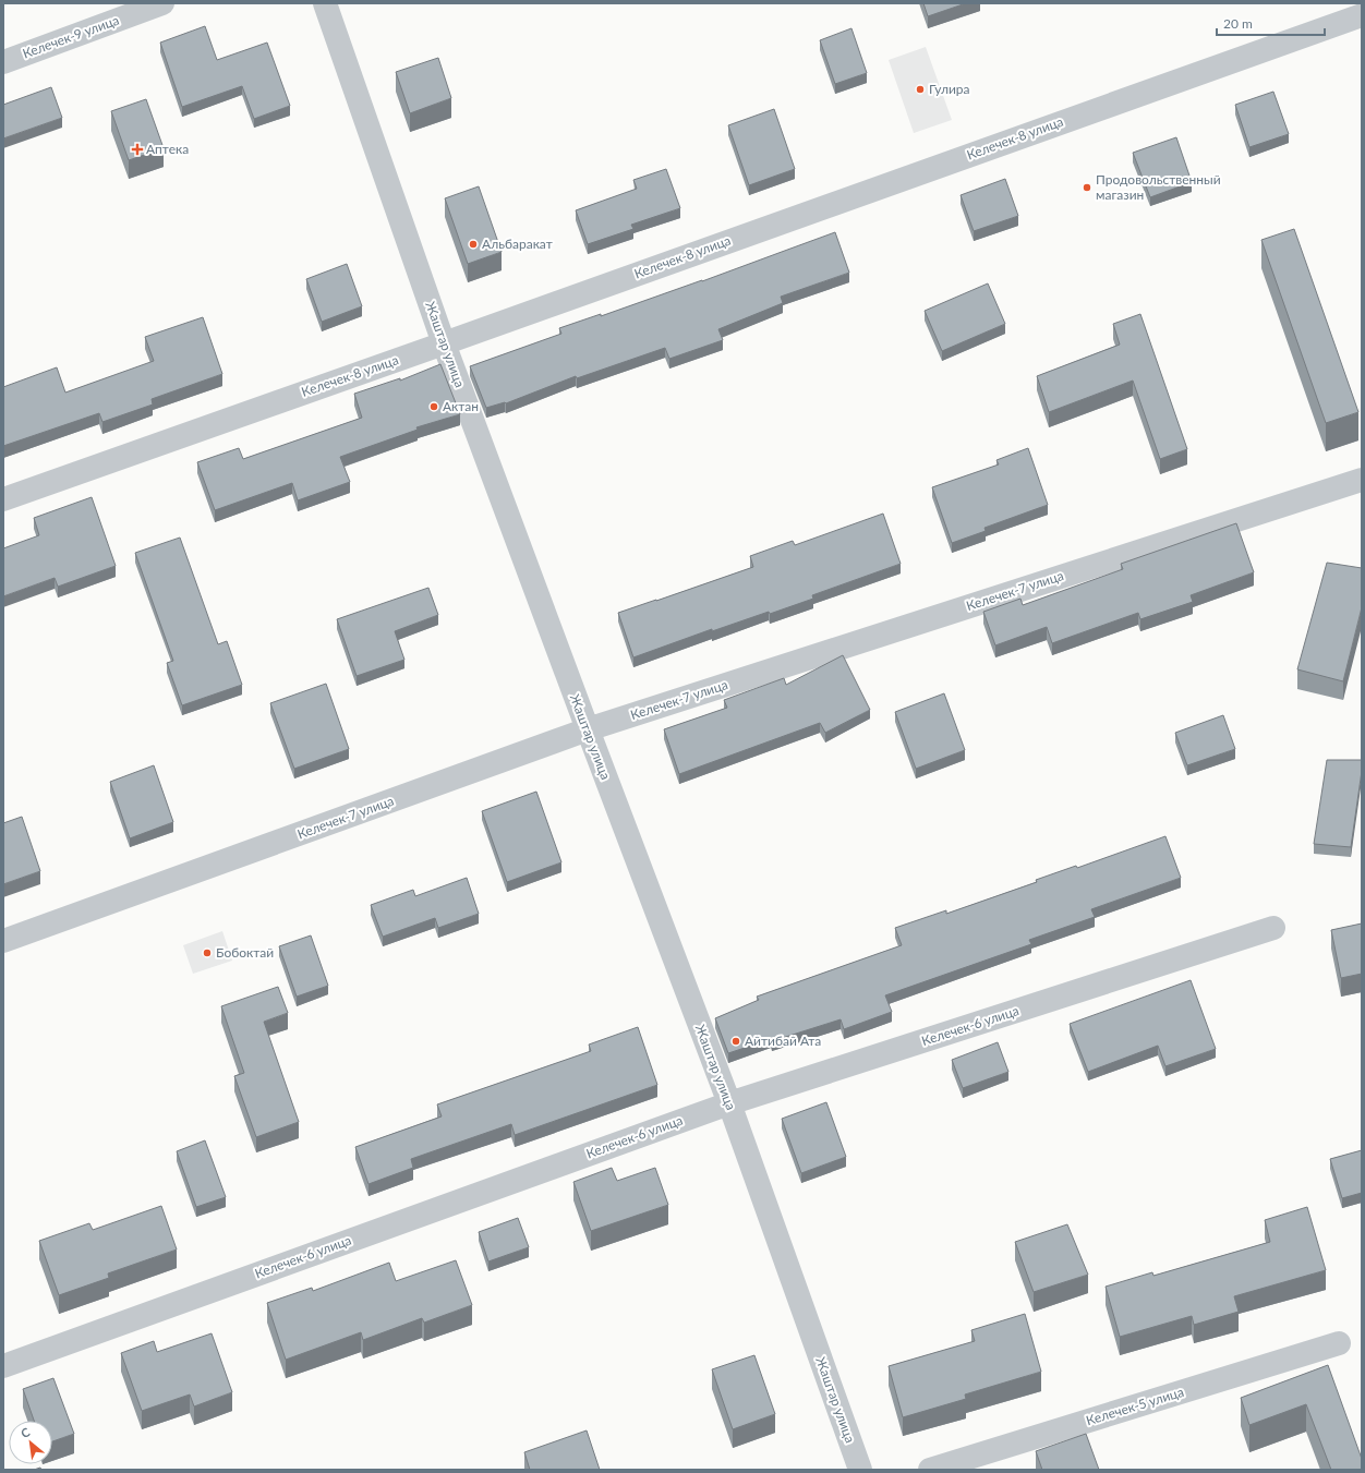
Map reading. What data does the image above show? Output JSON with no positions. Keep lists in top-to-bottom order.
{
  "streets": {
    "street": [
      "Келечек-9 улица",
      "Келечек-8 улица",
      "Жаштар улица",
      "Келечек-7 улица",
      "Келечек-6 улица",
      "Келечек-5 улица"
    ]
  },
  "crossings": [
    ["Келечек-8 улица", "Жаштар улица"],
    ["Жаштар улица", "Келечек-7 улица"],
    ["Жаштар улица", "Келечек-6 улица"]
  ],
  "places": {
    "other": [
      "Гулира",
      "Продовольственный магазин",
      "Альбаракат",
      "Актан",
      "Бобоктай",
      "Айтибай Ата"
    ],
    "health": ["Аптека"]
  },
  "scale_bar": "20 m",
  "north": "top left"
}
